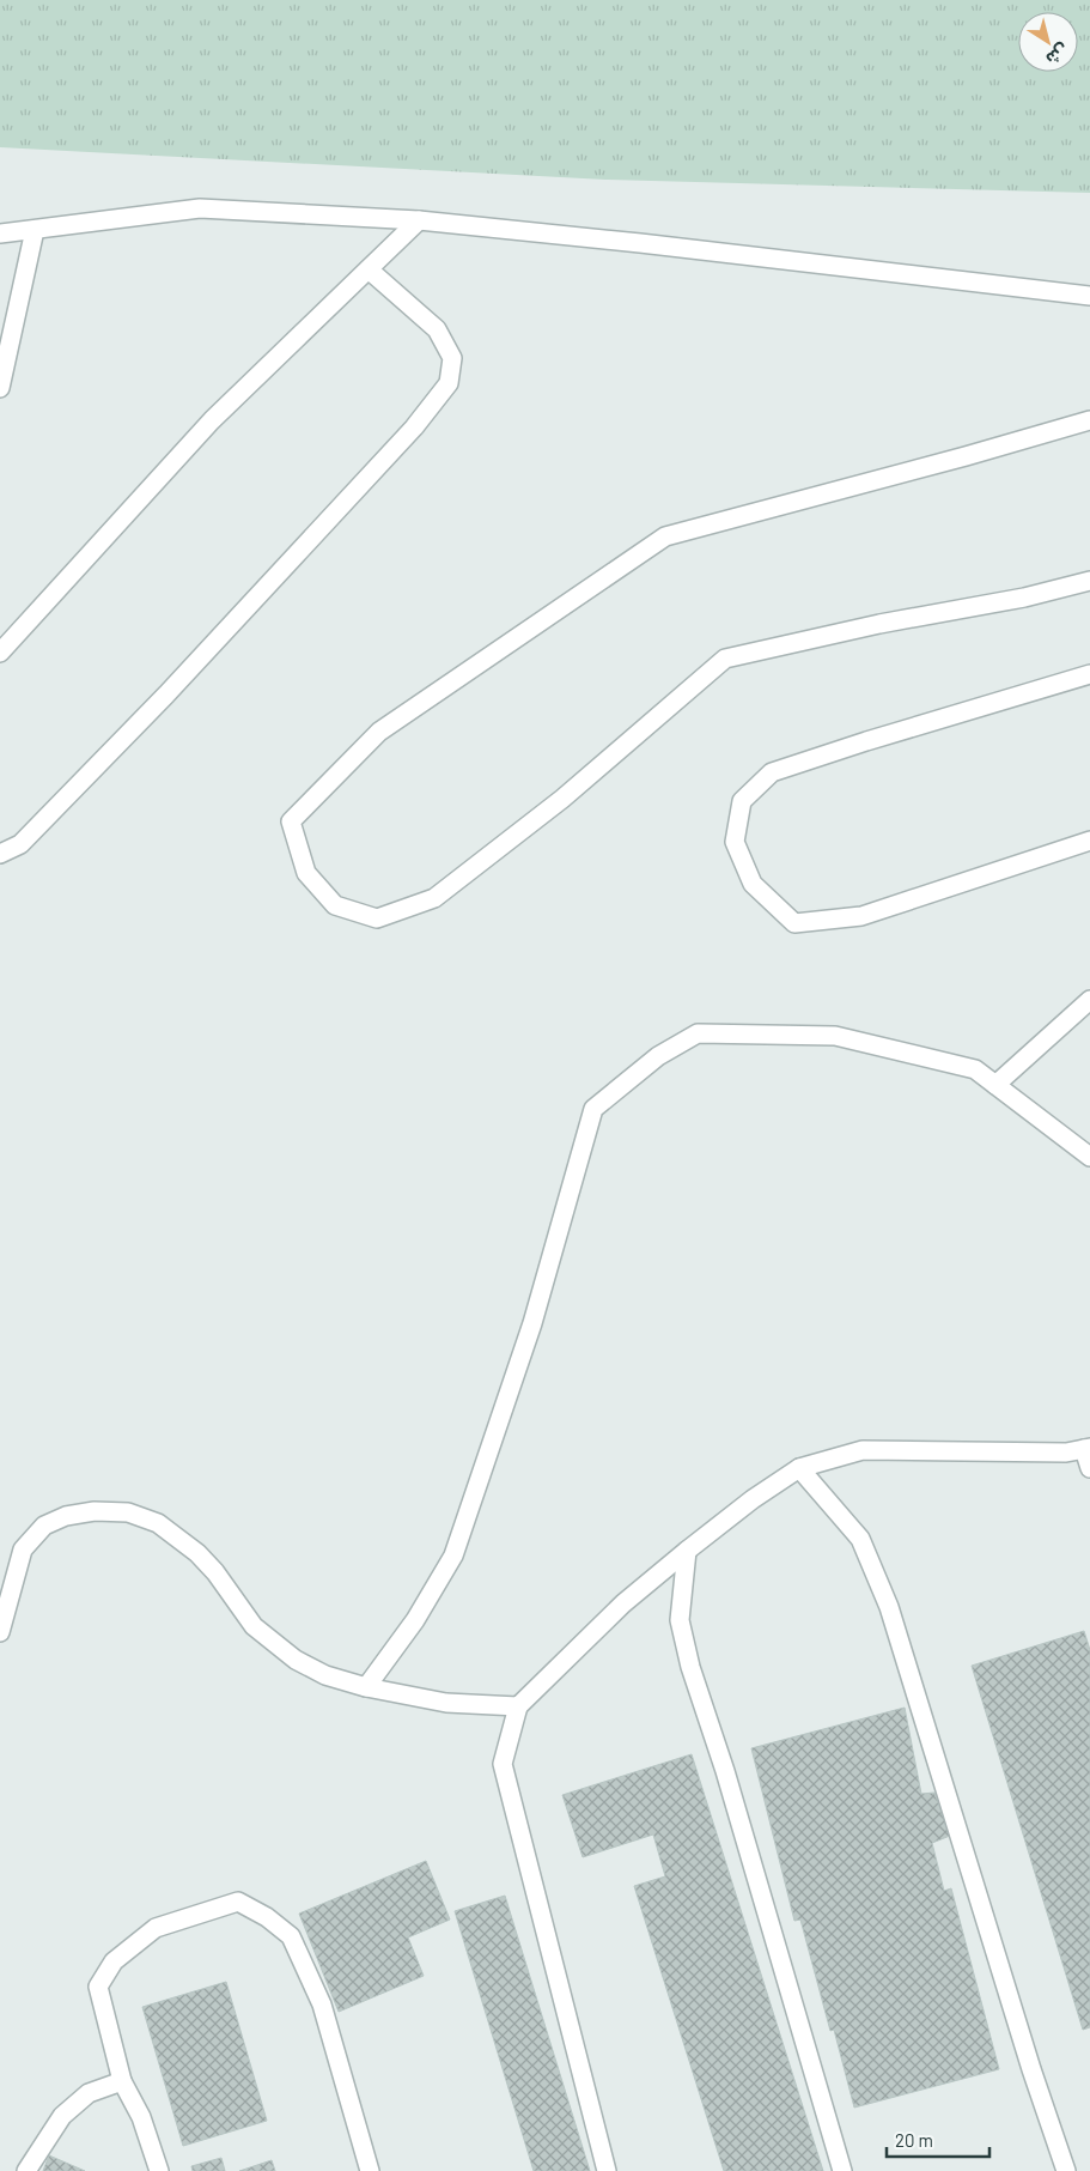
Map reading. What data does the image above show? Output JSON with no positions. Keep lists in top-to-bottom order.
{
  "scale_bar": "20 m",
  "north": "bottom right"
}
